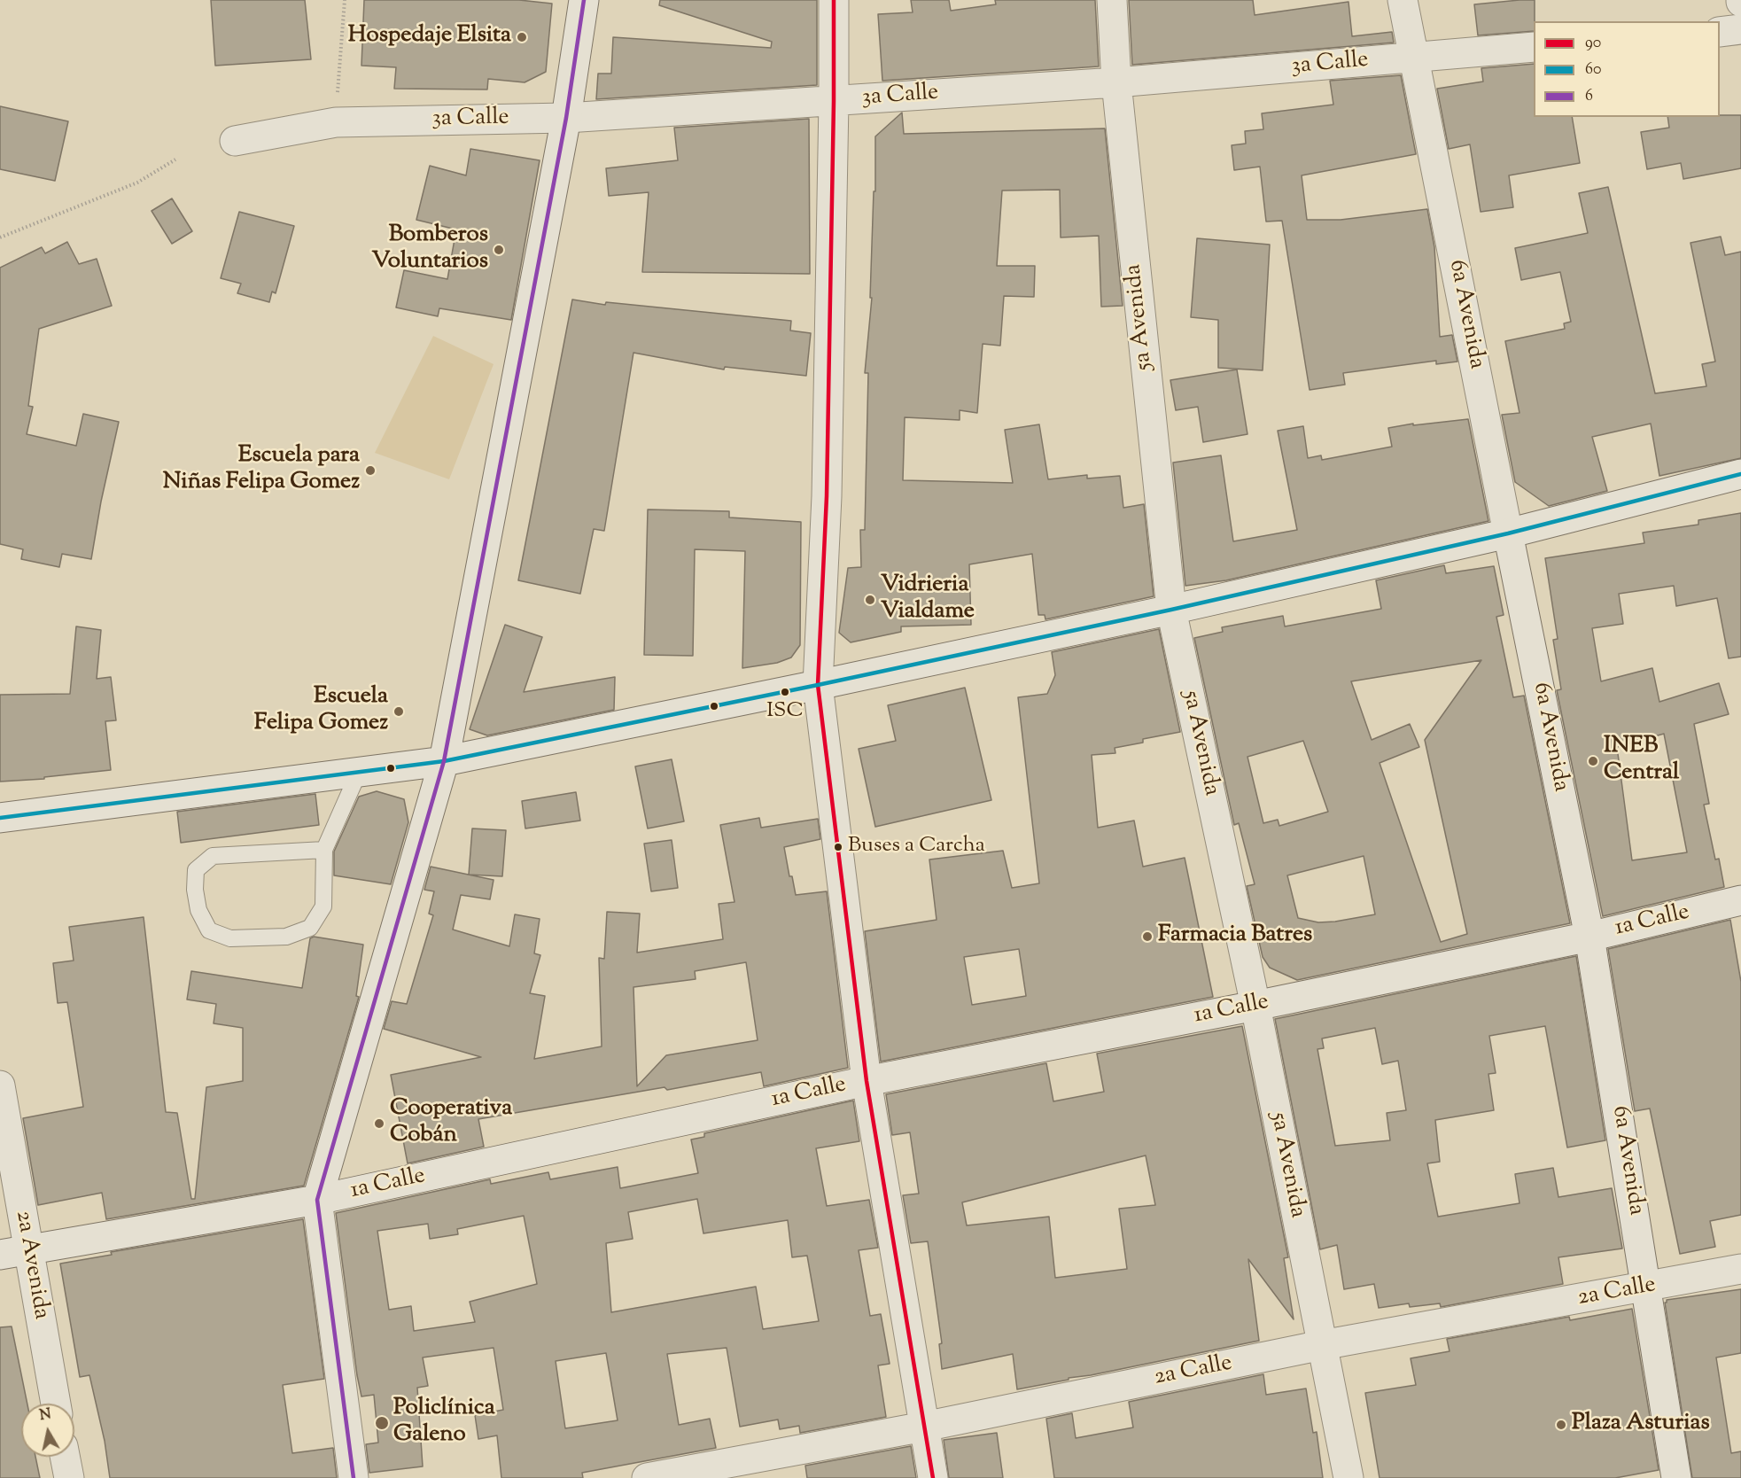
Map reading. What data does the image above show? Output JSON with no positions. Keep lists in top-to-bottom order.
{
  "streets": {
    "street": [
      "3a Calle",
      "6a Avenida",
      "5a Avenida",
      "1a Calle",
      "2a Avenida",
      "2a Calle"
    ]
  },
  "crossings": [
    ["3a Calle", "6a Avenida"],
    ["3a Calle", "5a Avenida"],
    ["6a Avenida", "1a Calle"],
    ["6a Avenida", "2a Calle"],
    ["5a Avenida", "1a Calle"],
    ["5a Avenida", "2a Calle"],
    ["1a Calle", "2a Avenida"]
  ],
  "places": [
    "Hospedaje Elsita",
    "Bomberos Voluntarios",
    "Escuela para Niñas Felipa Gomez",
    "Vidrieria Vialdame",
    "ISC",
    "Escuela Felipa Gomez",
    "INEB Central",
    "Buses a Carcha",
    "Farmacia Batres",
    "Cooperativa Cobán",
    "Policlínica Galeno",
    "Plaza Asturias"
  ],
  "lines": ["transit line 90", "transit line 6", "transit line 60"],
  "legend": ["90", "60", "6"],
  "north": "top"
}
